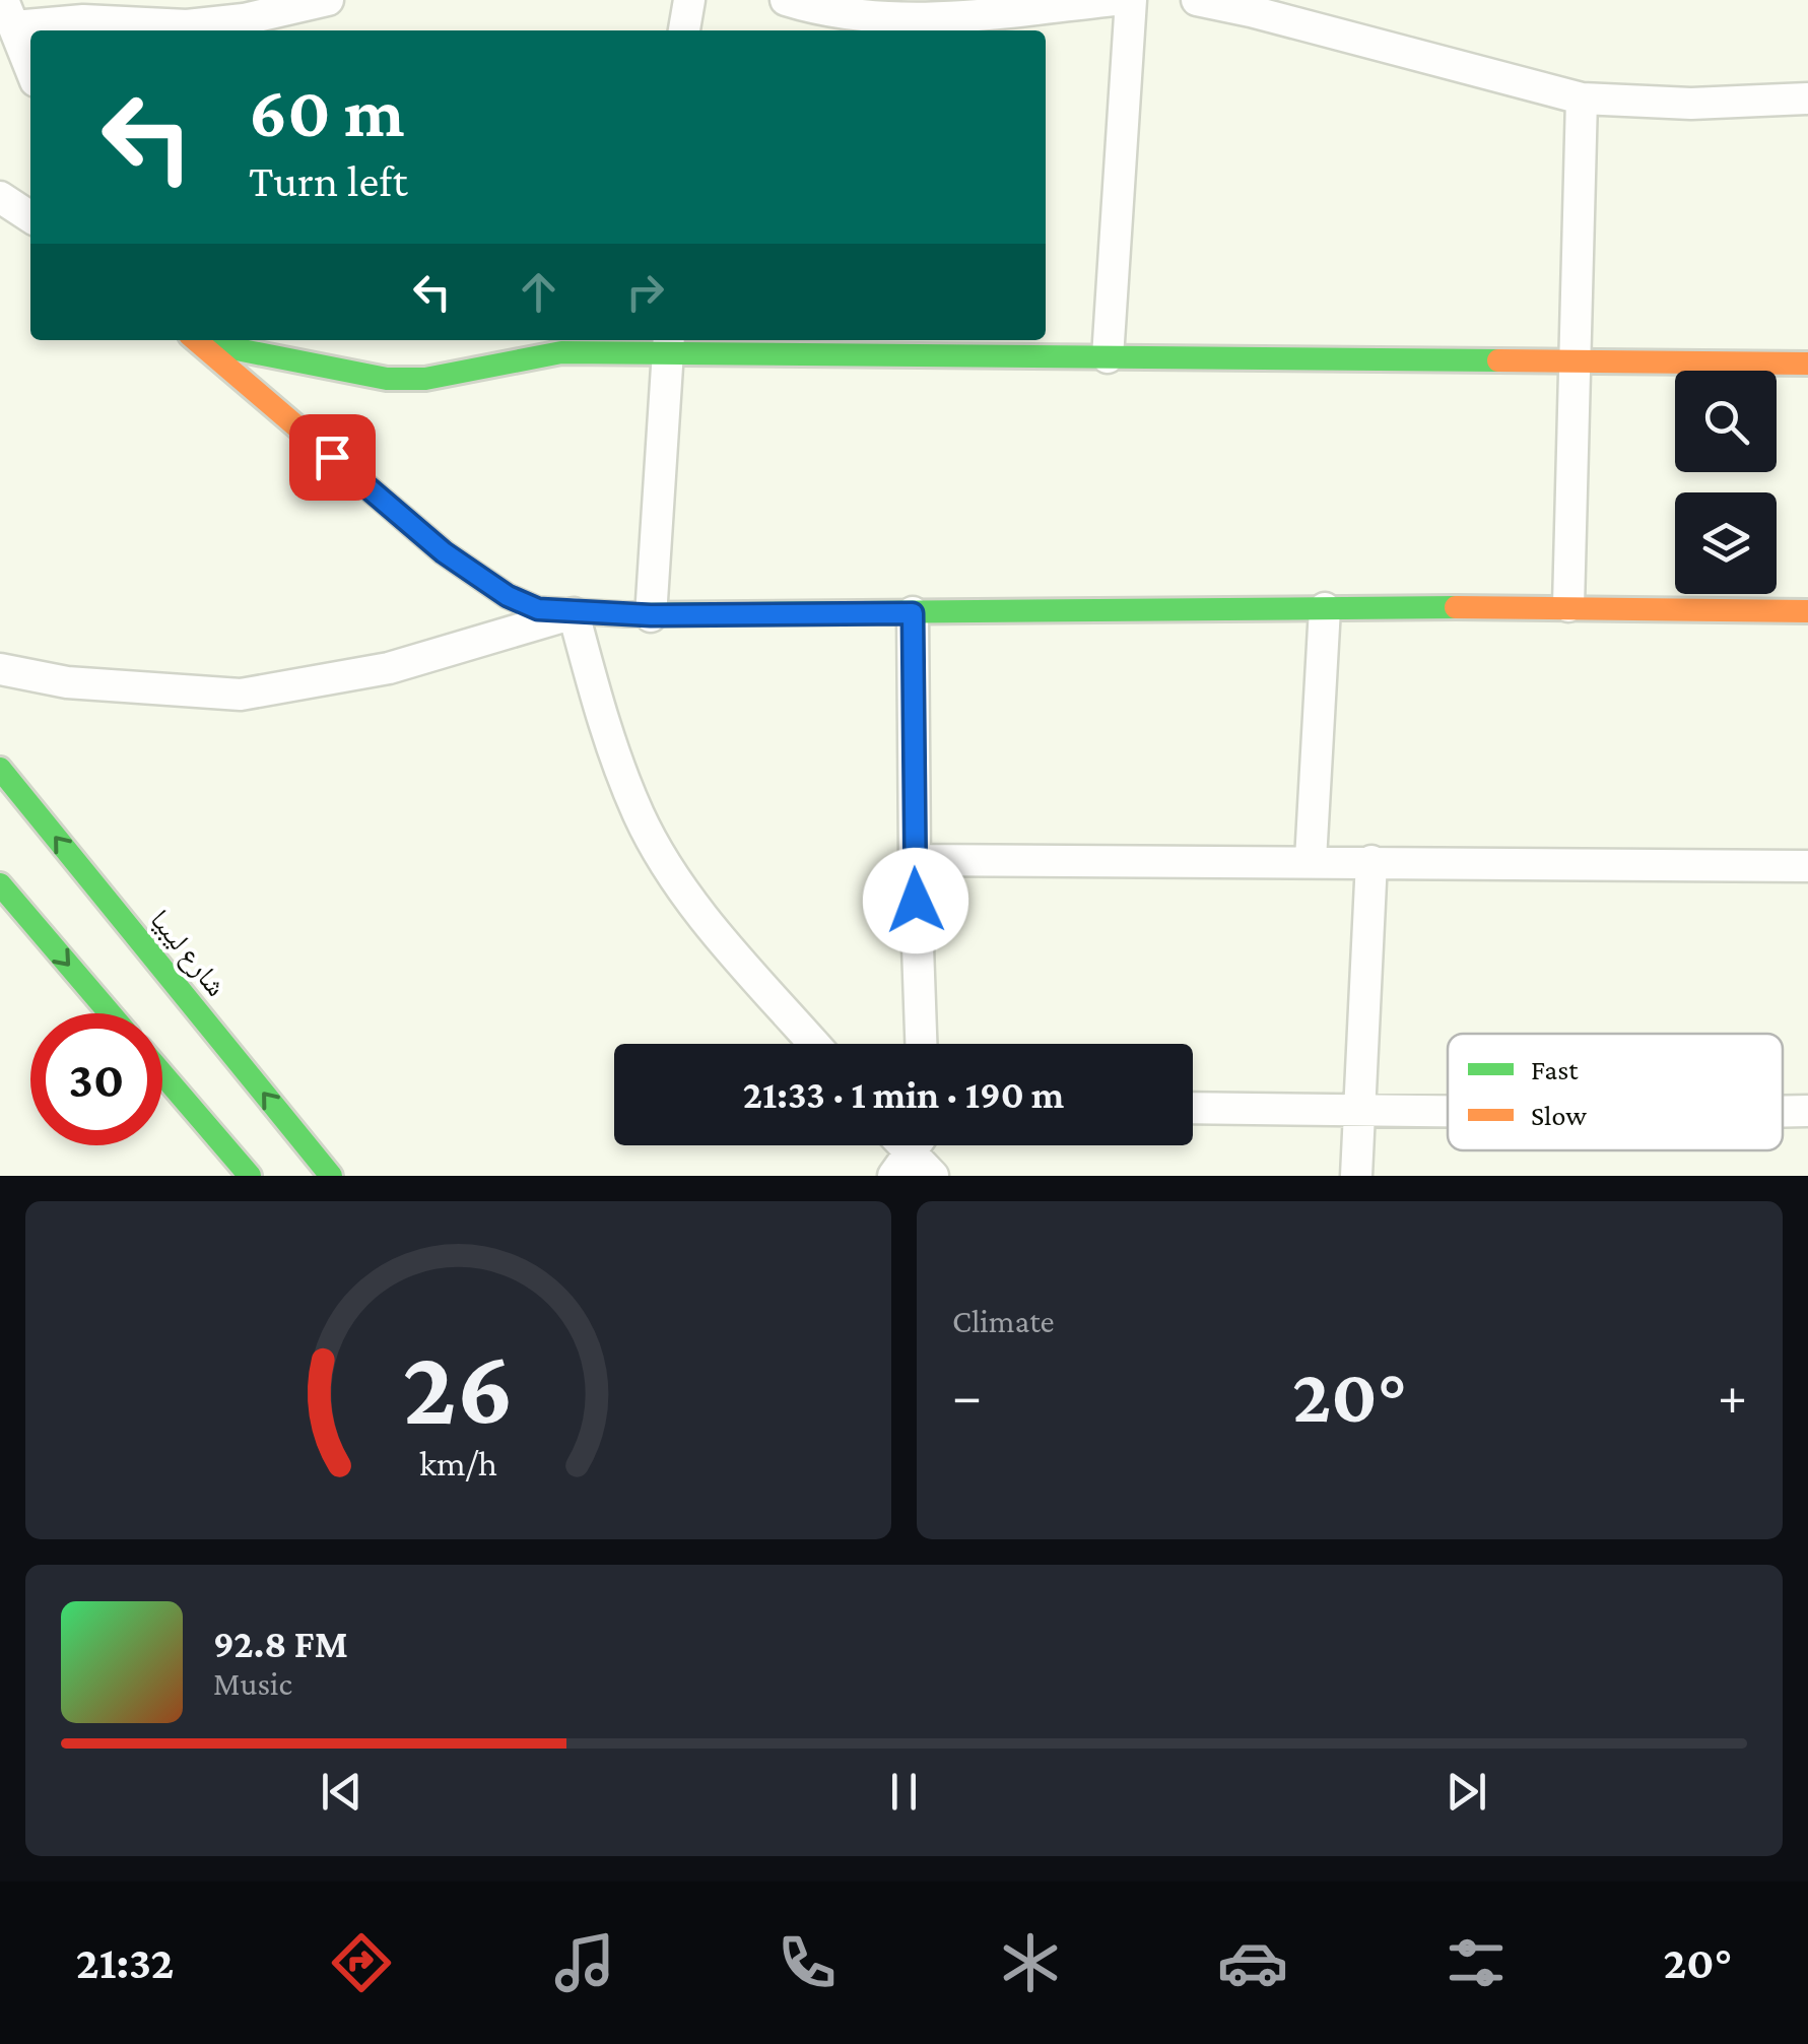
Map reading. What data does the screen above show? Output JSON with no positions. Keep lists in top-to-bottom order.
{
  "streets": {
    "main road": ["شارع ليبيا"]
  },
  "legend": ["Fast", "Slow"],
  "page": {
    "turn": ["60 m", "Turn left"],
    "limit": "30",
    "trip": "21:33 · 1 min · 190 m",
    "tile": "Climate",
    "heat": ["−", "20°", "+"],
    "song": ["92.8 FM", "Music"],
    "tabs": ["21:32", "20°"],
    "gauge": ["26", "km/h"]
  }
}
